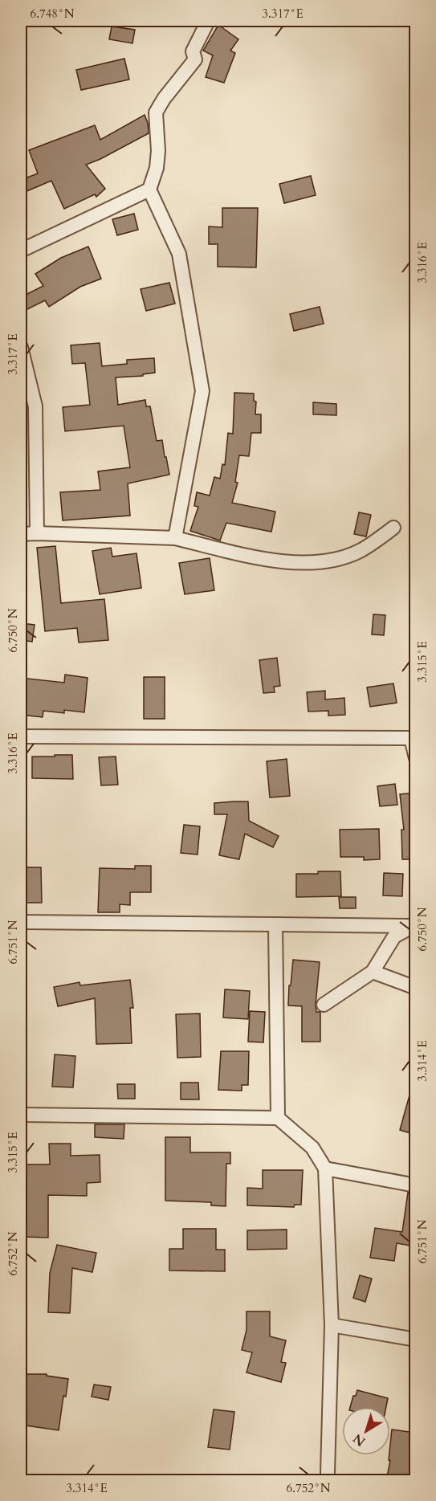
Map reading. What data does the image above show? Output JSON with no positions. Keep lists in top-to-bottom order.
{
  "north": "bottom left",
  "coordinates": [
    "6.748°N",
    "3.317°E",
    "3.316°E",
    "6.750°N",
    "3.315°E",
    "6.751°N",
    "3.314°E",
    "6.752°N"
  ]
}
